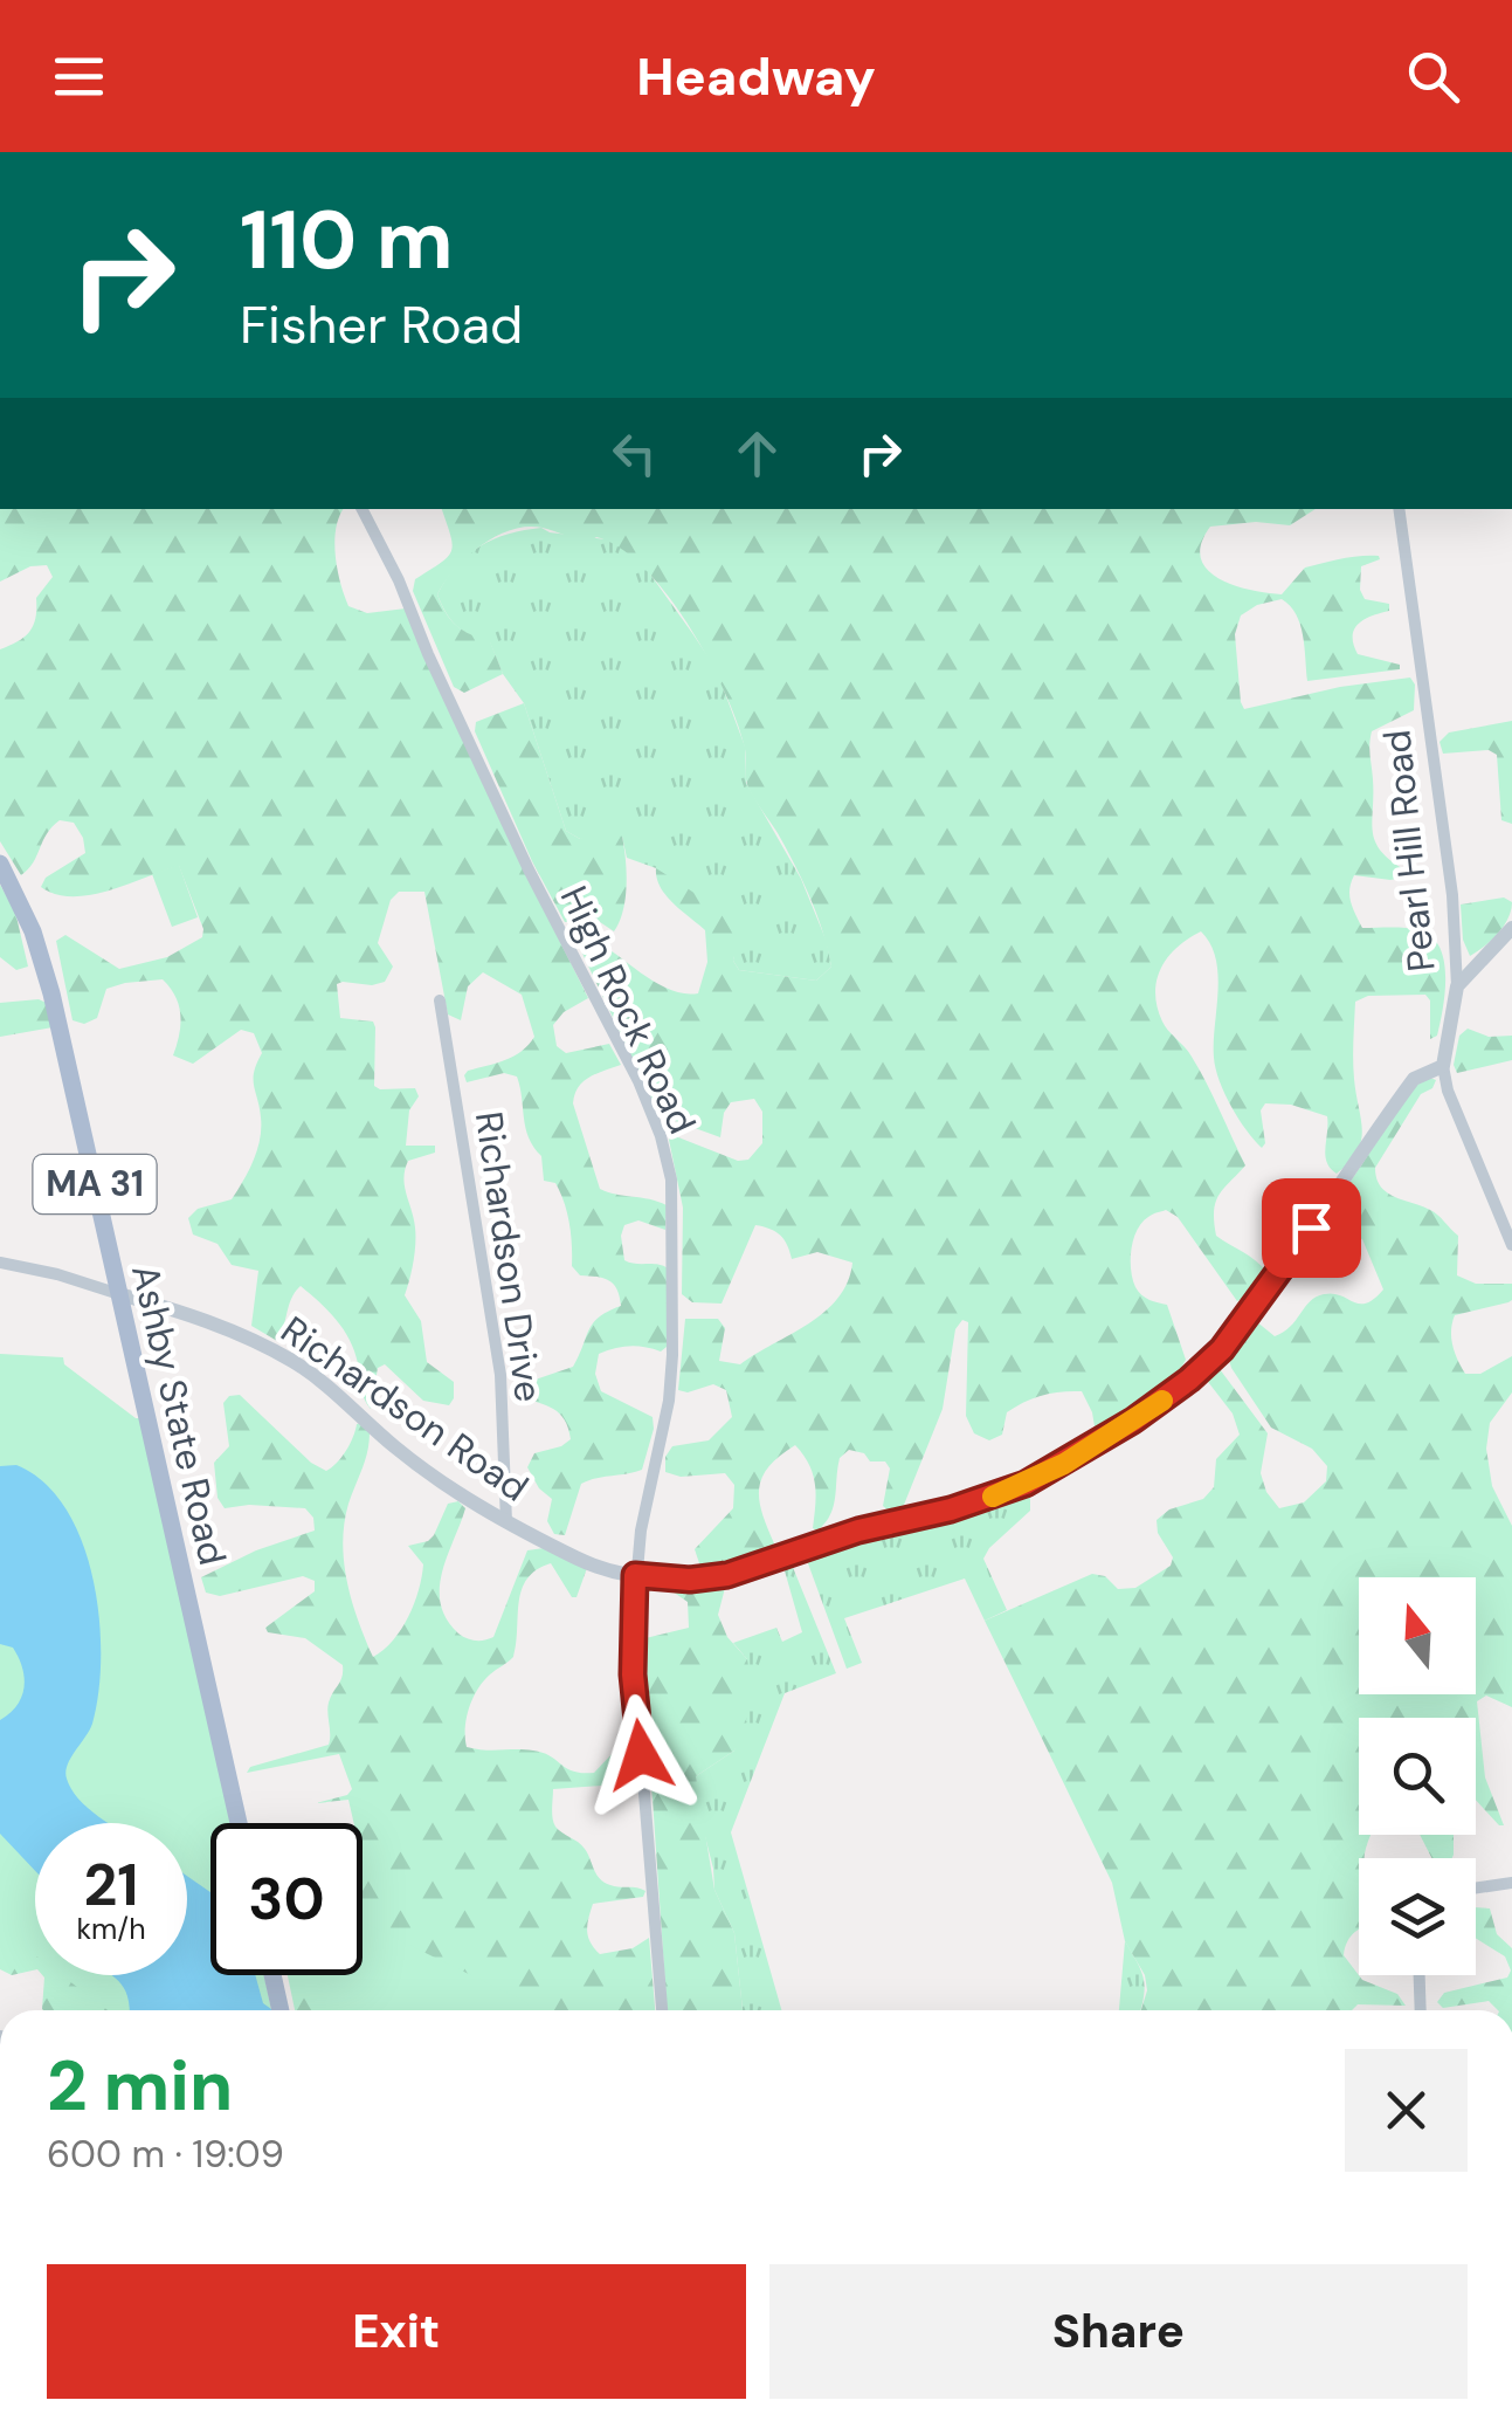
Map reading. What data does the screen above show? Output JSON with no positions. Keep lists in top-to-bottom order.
{
  "streets": {
    "main road": ["MA 31", "Ashby State Road"],
    "street": [
      "Pearl Hill Road",
      "High Rock Road",
      "Richardson Drive",
      "Richardson Road"
    ]
  },
  "crossings": [
    ["Pearl Hill Road", "Richardson Road"],
    ["High Rock Road", "Richardson Road"],
    ["Richardson Drive", "Richardson Road"],
    ["Richardson Road", "Ashby State Road"]
  ],
  "north": "top",
  "page": {
    "header": "Headway",
    "turn": ["110 m", "Fisher Road"],
    "speed": "21 km/h",
    "limit": "30",
    "heading": ["2 min", "600 m · 19:09"],
    "buttons": ["Exit", "Share"]
  }
}
